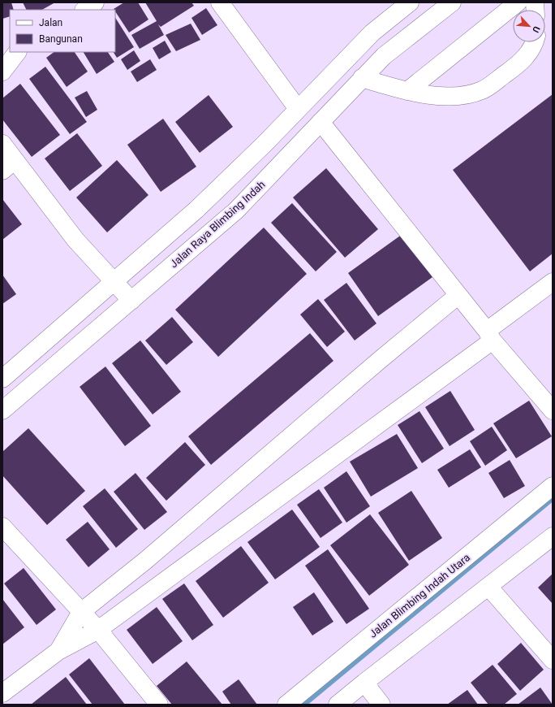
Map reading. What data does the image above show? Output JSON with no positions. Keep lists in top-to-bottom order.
{
  "streets": {
    "street": ["Jalan Raya Blimbing Indah", "Jalan Blimbing Indah Utara"]
  },
  "legend": ["Jalan", "Bangunan"],
  "north": "bottom right"
}
